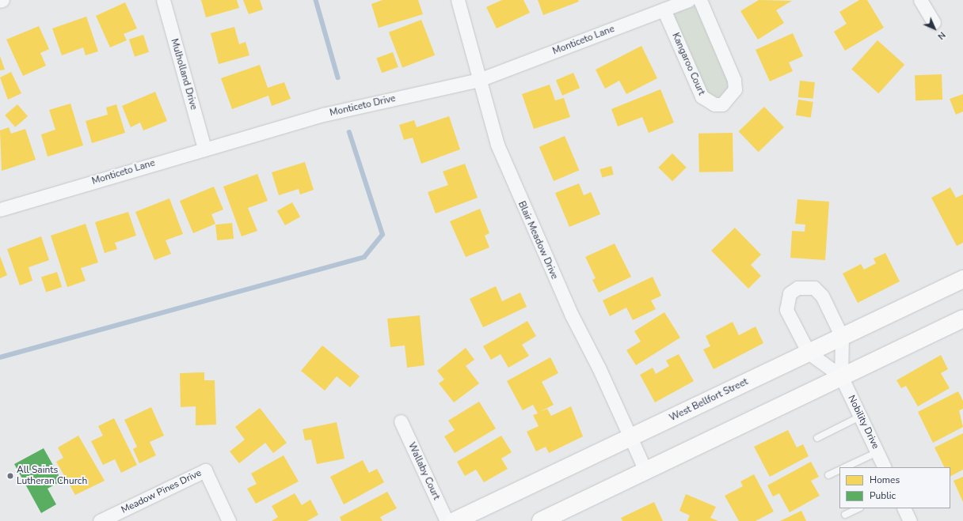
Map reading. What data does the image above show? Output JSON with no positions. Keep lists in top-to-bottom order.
{
  "streets": {
    "main road": ["West Bellfort Street"],
    "street": [
      "Monticeto Lane",
      "Kangaroo Court",
      "Mulholland Drive",
      "Monticeto Drive",
      "Blair Meadow Drive",
      "Nobility Drive",
      "Wallaby Court",
      "Meadow Pines Drive"
    ]
  },
  "crossings": [
    ["Monticeto Lane", "Kangaroo Court"],
    ["Monticeto Lane", "Mulholland Drive"],
    ["Monticeto Lane", "Monticeto Drive"],
    ["Monticeto Lane", "Blair Meadow Drive"],
    ["Monticeto Drive", "Blair Meadow Drive"],
    ["Blair Meadow Drive", "West Bellfort Street"],
    ["West Bellfort Street", "Nobility Drive"]
  ],
  "places": ["All Saints Lutheran Church"],
  "legend": ["Homes", "Public"],
  "north": "bottom right"
}
